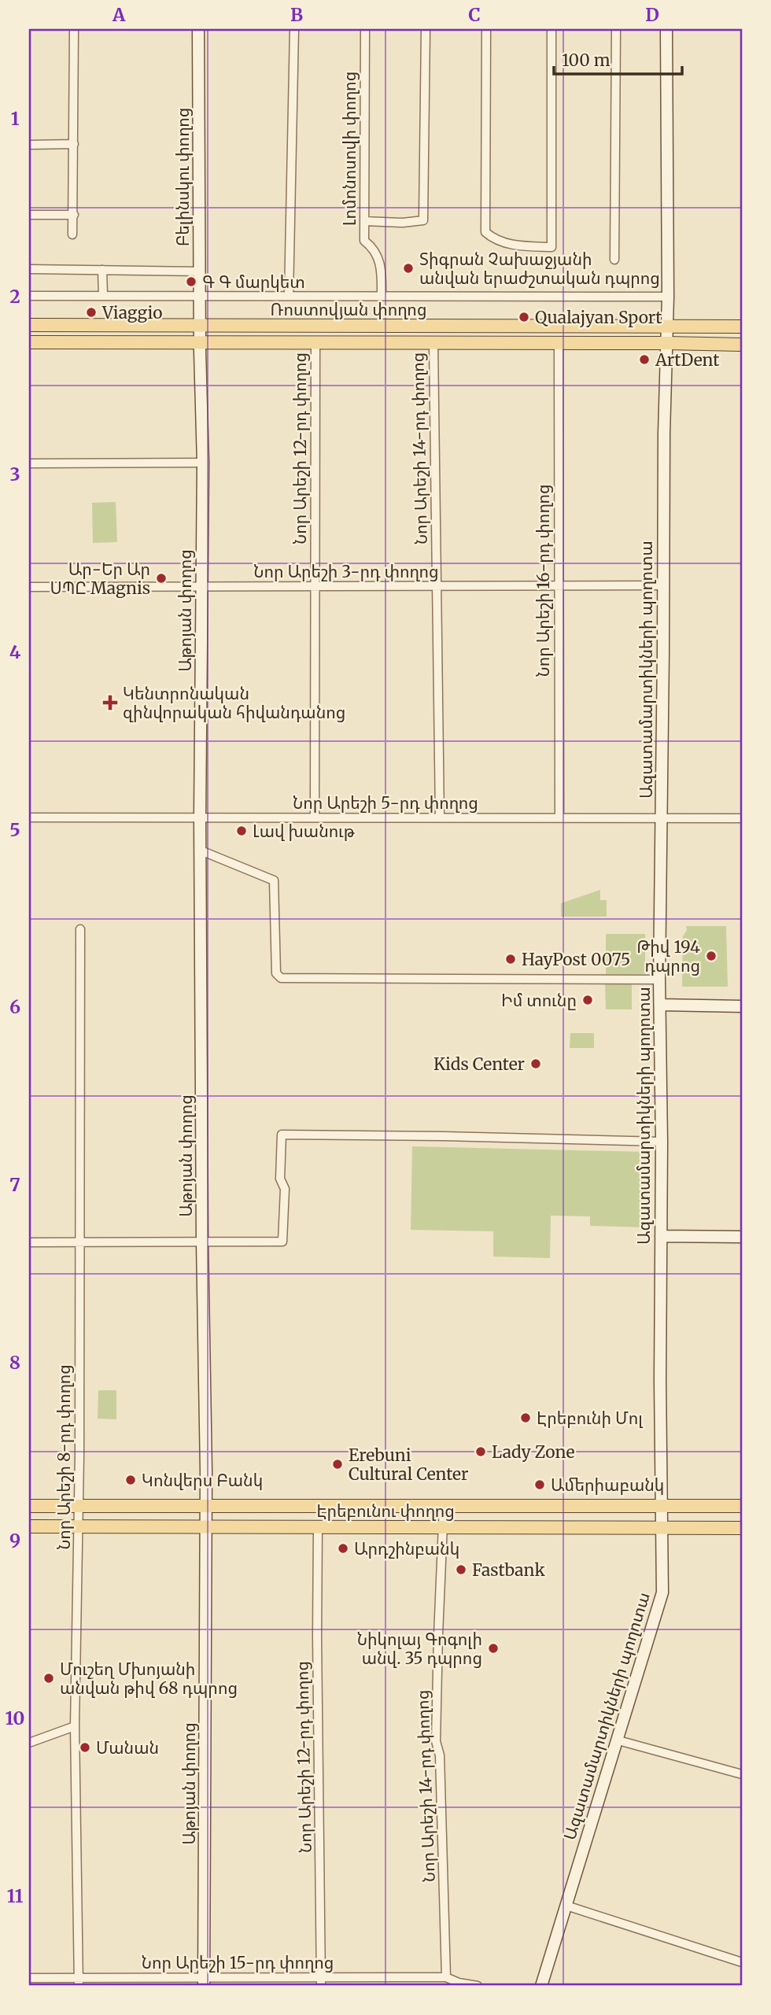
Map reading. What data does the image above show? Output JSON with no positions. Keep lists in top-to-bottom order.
{
  "streets": {
    "main road": ["Ռոստովյան փողոց", "Էրեբունու փողոց"],
    "street": [
      "Լոմոնոսովի փողոց",
      "Բելինսկու փողոց",
      "Նոր Արեշի 12-րդ փողոց",
      "Նոր Արեշի 14-րդ փողոց",
      "Նոր Արեշի 3-րդ փողոց",
      "Նոր Արեշի 16-րդ փողոց",
      "Աթոյան փողոց",
      "Ազատամարտիկների պողոտա",
      "Նոր Արեշի 5-րդ փողոց",
      "Նոր Արեշի 8-րդ փողոց",
      "Նոր Արեշի 15-րդ փողոց"
    ]
  },
  "crossings": [
    ["Բելինսկու փողոց", "Ռոստովյան փողոց"],
    ["Բելինսկու փողոց", "Աթոյան փողոց"],
    ["Ռոստովյան փողոց", "Նոր Արեշի 12-րդ փողոց"],
    ["Ռոստովյան փողոց", "Նոր Արեշի 14-րդ փողոց"],
    ["Ռոստովյան փողոց", "Նոր Արեշի 16-րդ փողոց"],
    ["Ռոստովյան փողոց", "Աթոյան փողոց"],
    ["Ռոստովյան փողոց", "Ազատամարտիկների պողոտա"],
    ["Նոր Արեշի 12-րդ փողոց", "Նոր Արեշի 3-րդ փողոց"],
    ["Նոր Արեշի 12-րդ փողոց", "Նոր Արեշի 5-րդ փողոց"],
    ["Նոր Արեշի 12-րդ փողոց", "Էրեբունու փողոց"],
    ["Նոր Արեշի 12-րդ փողոց", "Նոր Արեշի 15-րդ փողոց"],
    ["Նոր Արեշի 14-րդ փողոց", "Նոր Արեշի 3-րդ փողոց"],
    ["Նոր Արեշի 14-րդ փողոց", "Նոր Արեշի 5-րդ փողոց"],
    ["Նոր Արեշի 14-րդ փողոց", "Էրեբունու փողոց"],
    ["Նոր Արեշի 14-րդ փողոց", "Նոր Արեշի 15-րդ փողոց"],
    ["Նոր Արեշի 3-րդ փողոց", "Նոր Արեշի 16-րդ փողոց"],
    ["Նոր Արեշի 3-րդ փողոց", "Աթոյան փողոց"],
    ["Նոր Արեշի 3-րդ փողոց", "Ազատամարտիկների պողոտա"],
    ["Նոր Արեշի 16-րդ փողոց", "Նոր Արեշի 5-րդ փողոց"],
    ["Աթոյան փողոց", "Նոր Արեշի 5-րդ փողոց"],
    ["Աթոյան փողոց", "Էրեբունու փողոց"],
    ["Աթոյան փողոց", "Նոր Արեշի 15-րդ փողոց"],
    ["Ազատամարտիկների պողոտա", "Նոր Արեշի 5-րդ փողոց"],
    ["Ազատամարտիկների պողոտա", "Էրեբունու փողոց"],
    ["Նոր Արեշի 8-րդ փողոց", "Էրեբունու փողոց"],
    ["Նոր Արեշի 8-րդ փողոց", "Նոր Արեշի 15-րդ փողոց"]
  ],
  "places": {
    "other": [
      "Տիգրան Չախաջյանի անվան երաժշտական դպրոց",
      "Գ Գ մարկետ",
      "Viaggio",
      "Qualajyan Sport",
      "ArtDent",
      "Ար-Եր Ար ՍՊԸ Magnis",
      "Լավ խանութ",
      "Թիվ 194 դպրոց",
      "HayPost 0075",
      "Իմ տունը",
      "Kids Center",
      "Էրեբունի Մոլ",
      "Lady Zone",
      "Erebuni Cultural Center",
      "Կոնվերս Բանկ",
      "Ամերիաբանկ",
      "Արդշինբանկ",
      "Fastbank",
      "Նիկոլայ Գոգոլի անվ. 35 դպրոց",
      "Մուշեղ Մխոյանի անվան թիվ 68 դպրոց",
      "Մանան"
    ],
    "health": ["Կենտրոնական զինվորական հիվանդանոց"]
  },
  "scale_bar": "100 m",
  "grid": {
    "columns": [
      "A",
      "B",
      "C",
      "D"
    ],
    "rows": [
      "1",
      "2",
      "3",
      "4",
      "5",
      "6",
      "7",
      "8",
      "9",
      "10",
      "11"
    ]
  }
}
